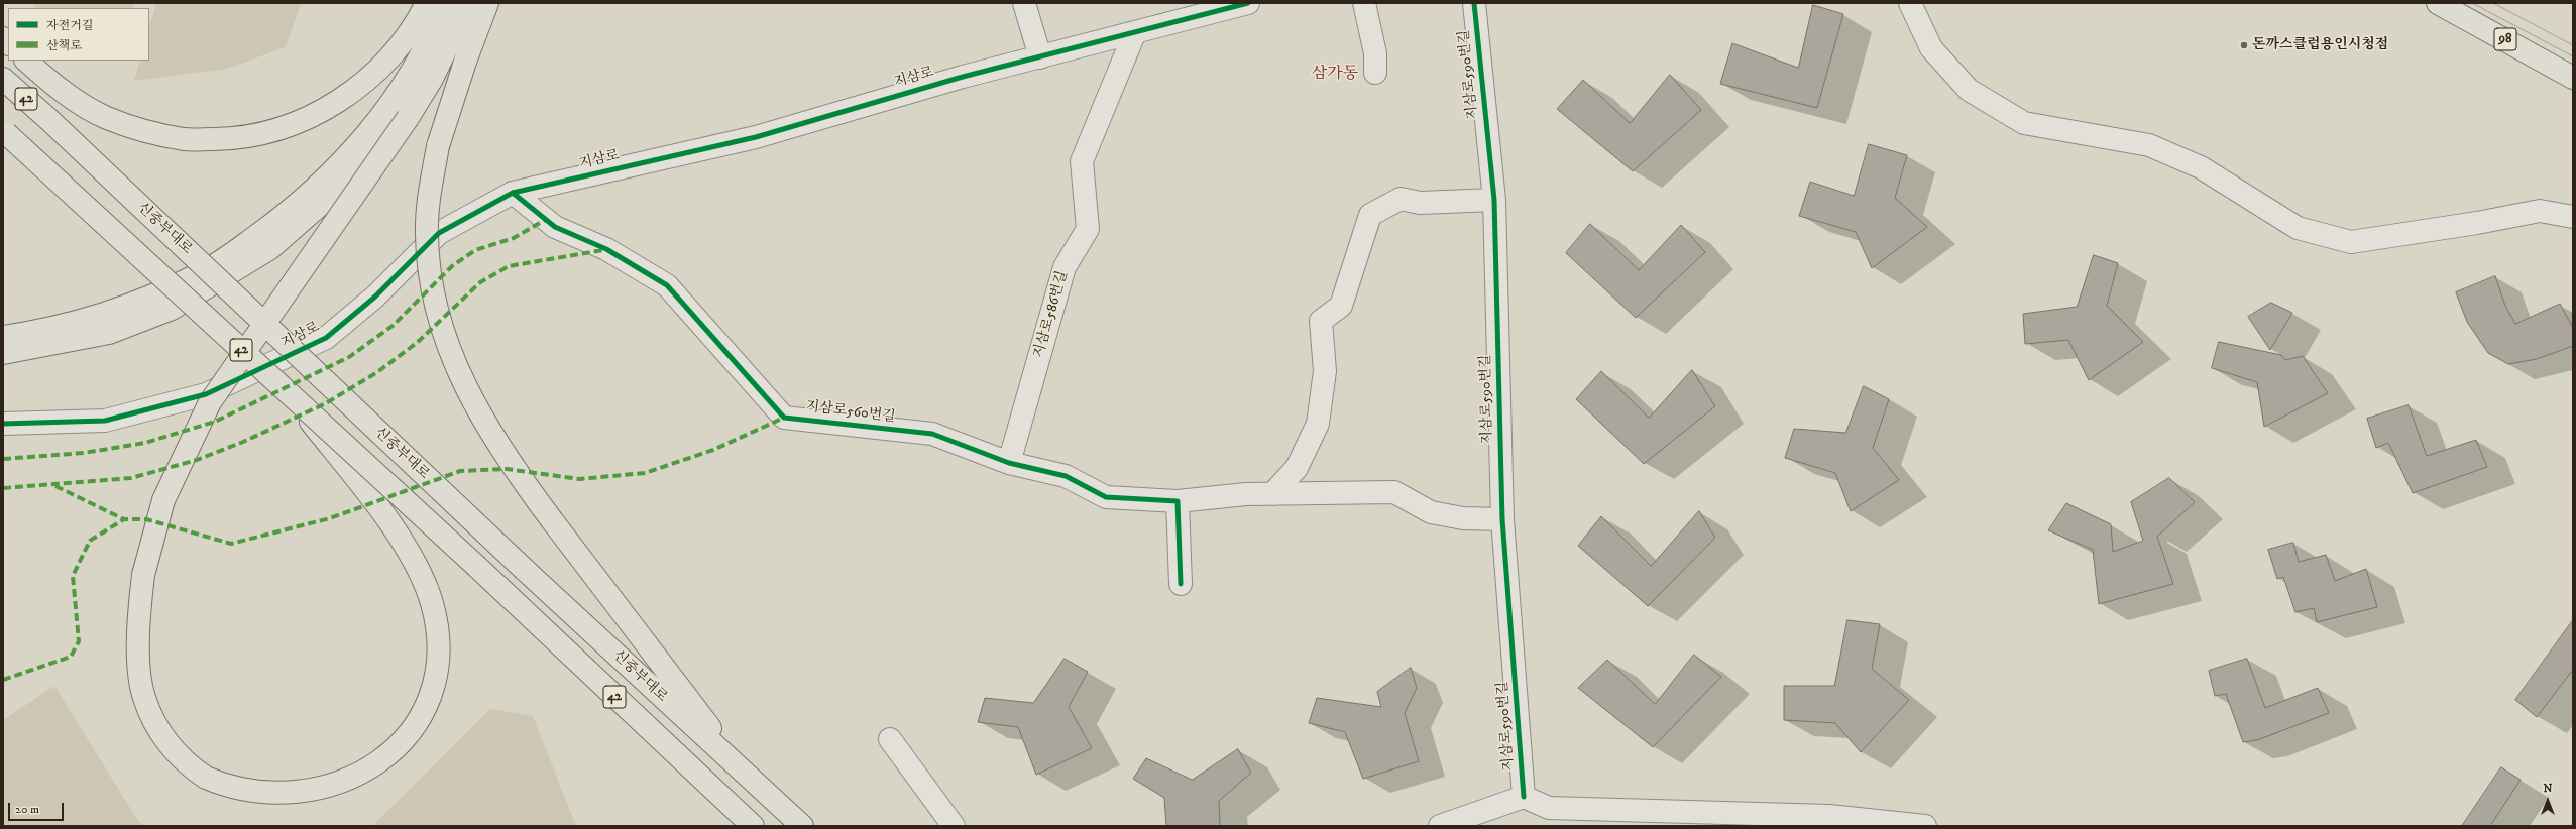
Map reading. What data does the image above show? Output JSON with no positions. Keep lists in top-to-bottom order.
{
  "streets": {
    "main road": ["98", "42", "신중부대로"],
    "street": [
      "지삼로590번길",
      "지삼로",
      "지삼로586번길",
      "지삼로560번길"
    ]
  },
  "crossings": [
    ["지삼로590번길", "지삼로560번길"],
    ["지삼로", "지삼로586번길"],
    ["지삼로", "지삼로560번길"],
    ["지삼로586번길", "지삼로560번길"]
  ],
  "districts": ["삼가동"],
  "places": ["돈까스클럽용인시청점"],
  "legend": ["자전거길", "산책로"],
  "scale_bar": "20 m",
  "north": "top"
}
